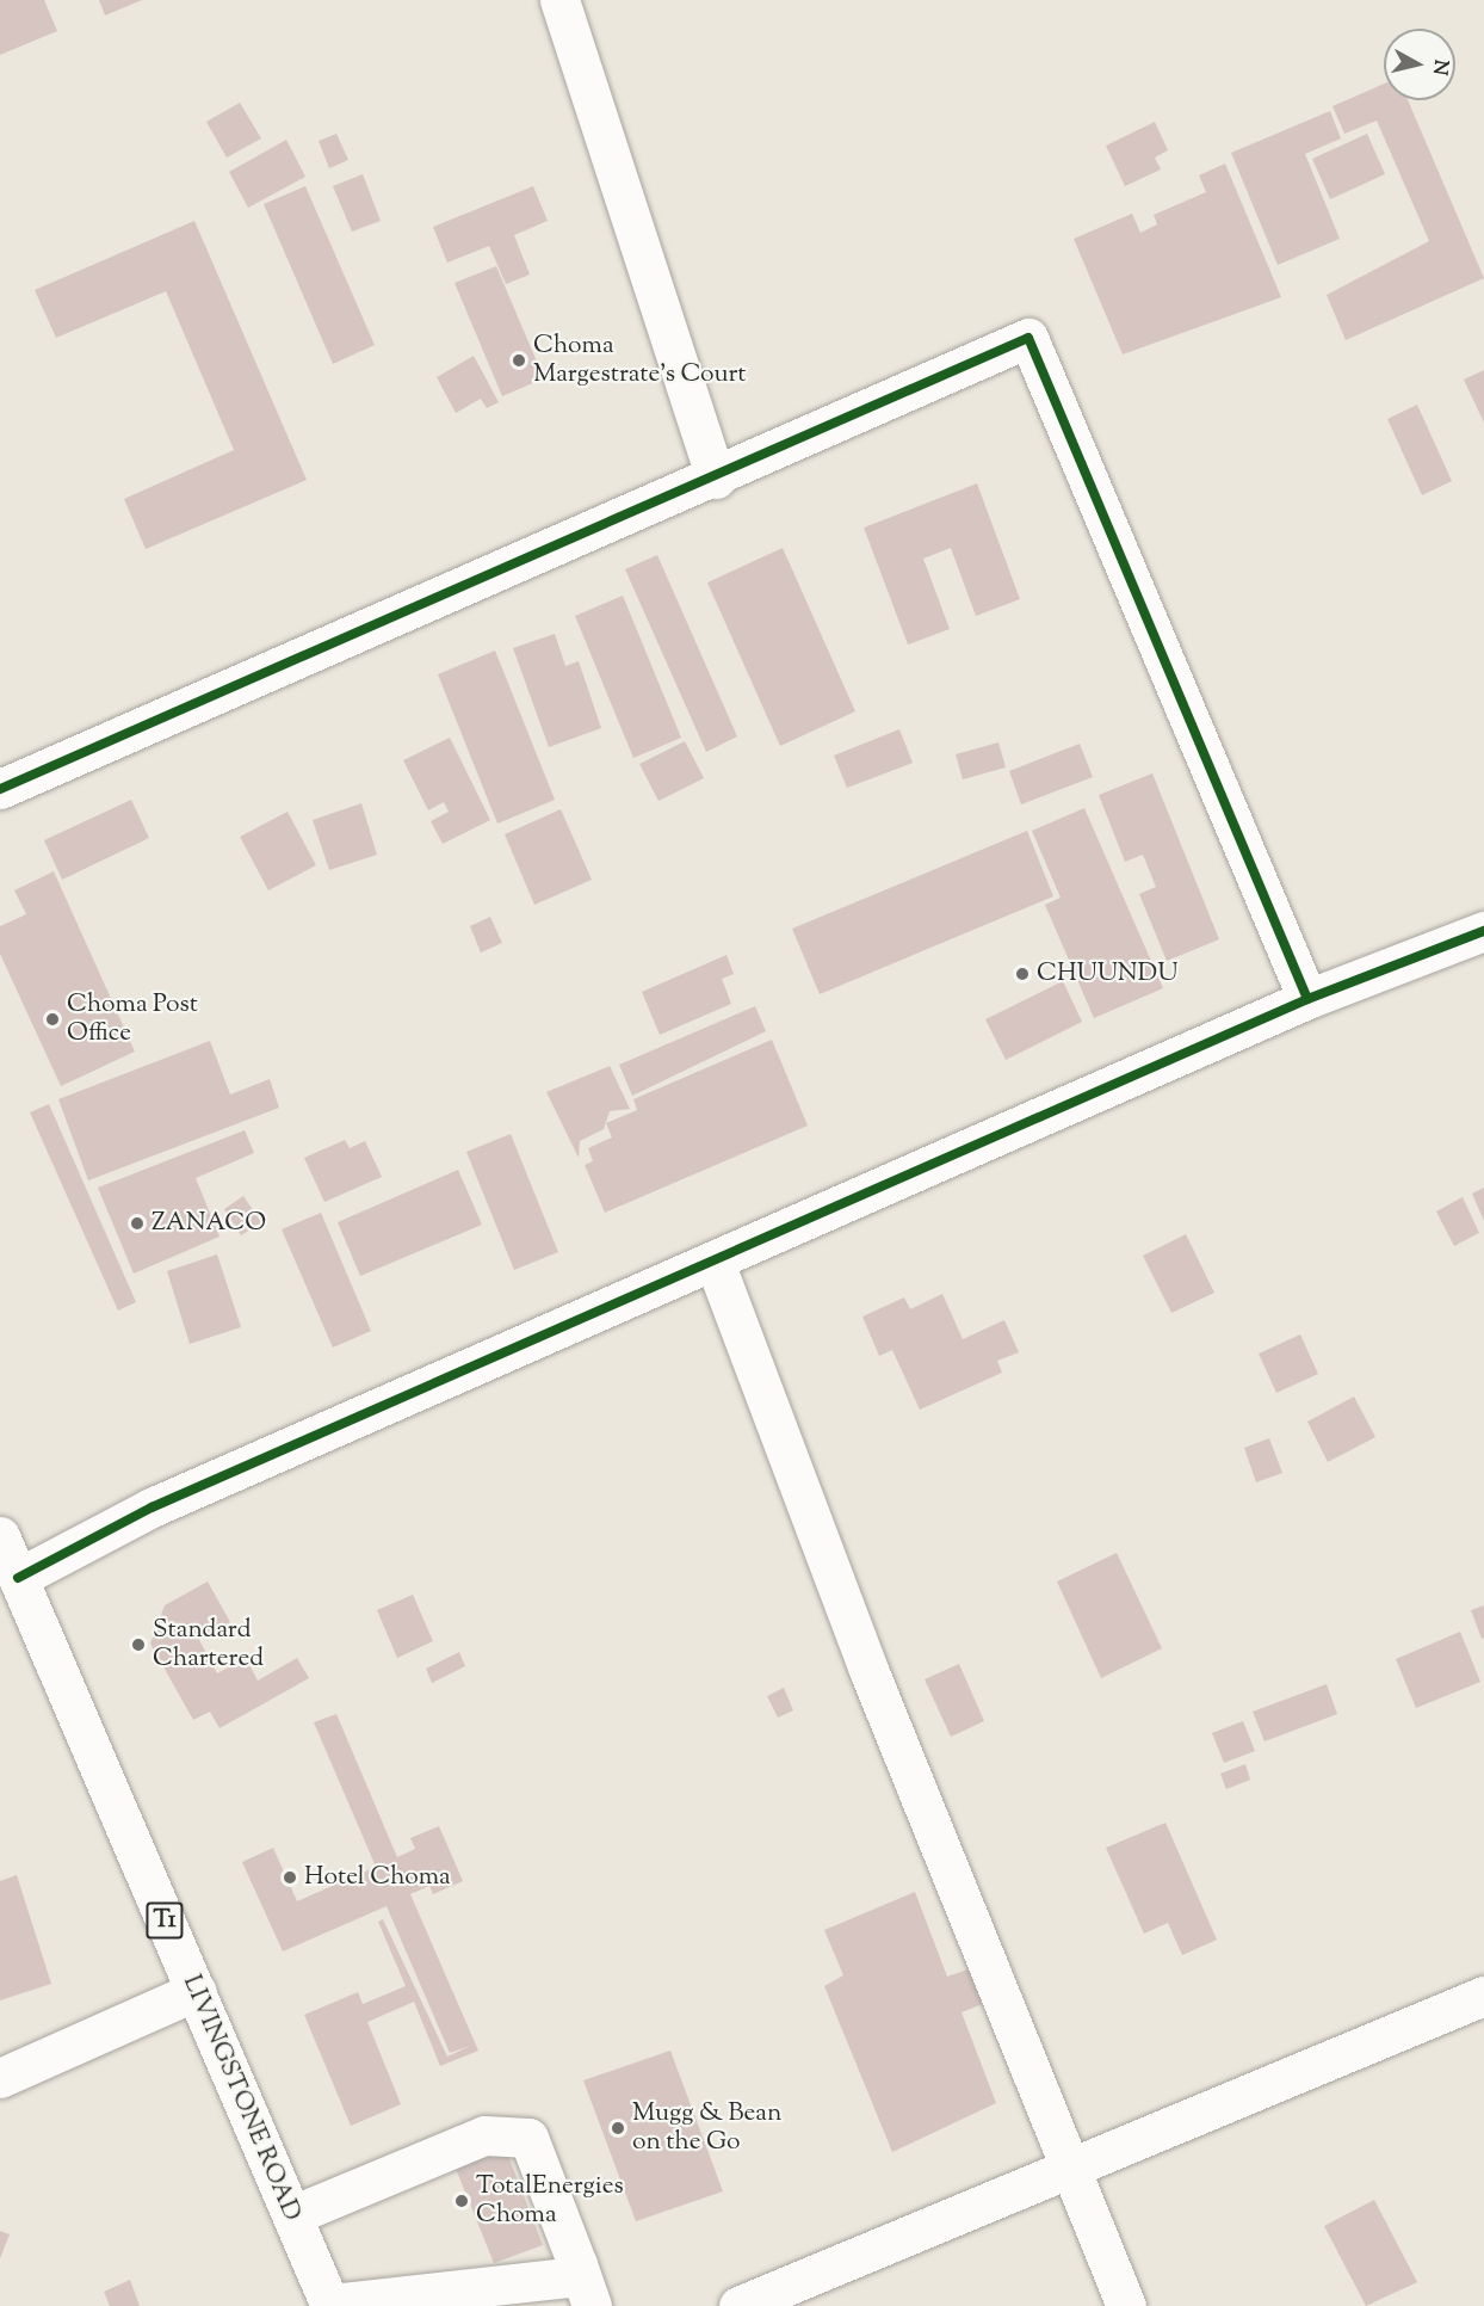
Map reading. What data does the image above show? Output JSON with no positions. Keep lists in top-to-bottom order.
{
  "streets": {
    "main road": ["T1", "LIVINGSTONE ROAD"]
  },
  "places": [
    "Choma Margestrate's Court",
    "CHUUNDU",
    "Choma Post Office",
    "ZANACO",
    "Standard Chartered",
    "Hotel Choma",
    "Mugg & Bean on the Go",
    "TotalEnergies Choma"
  ],
  "north": "right"
}
